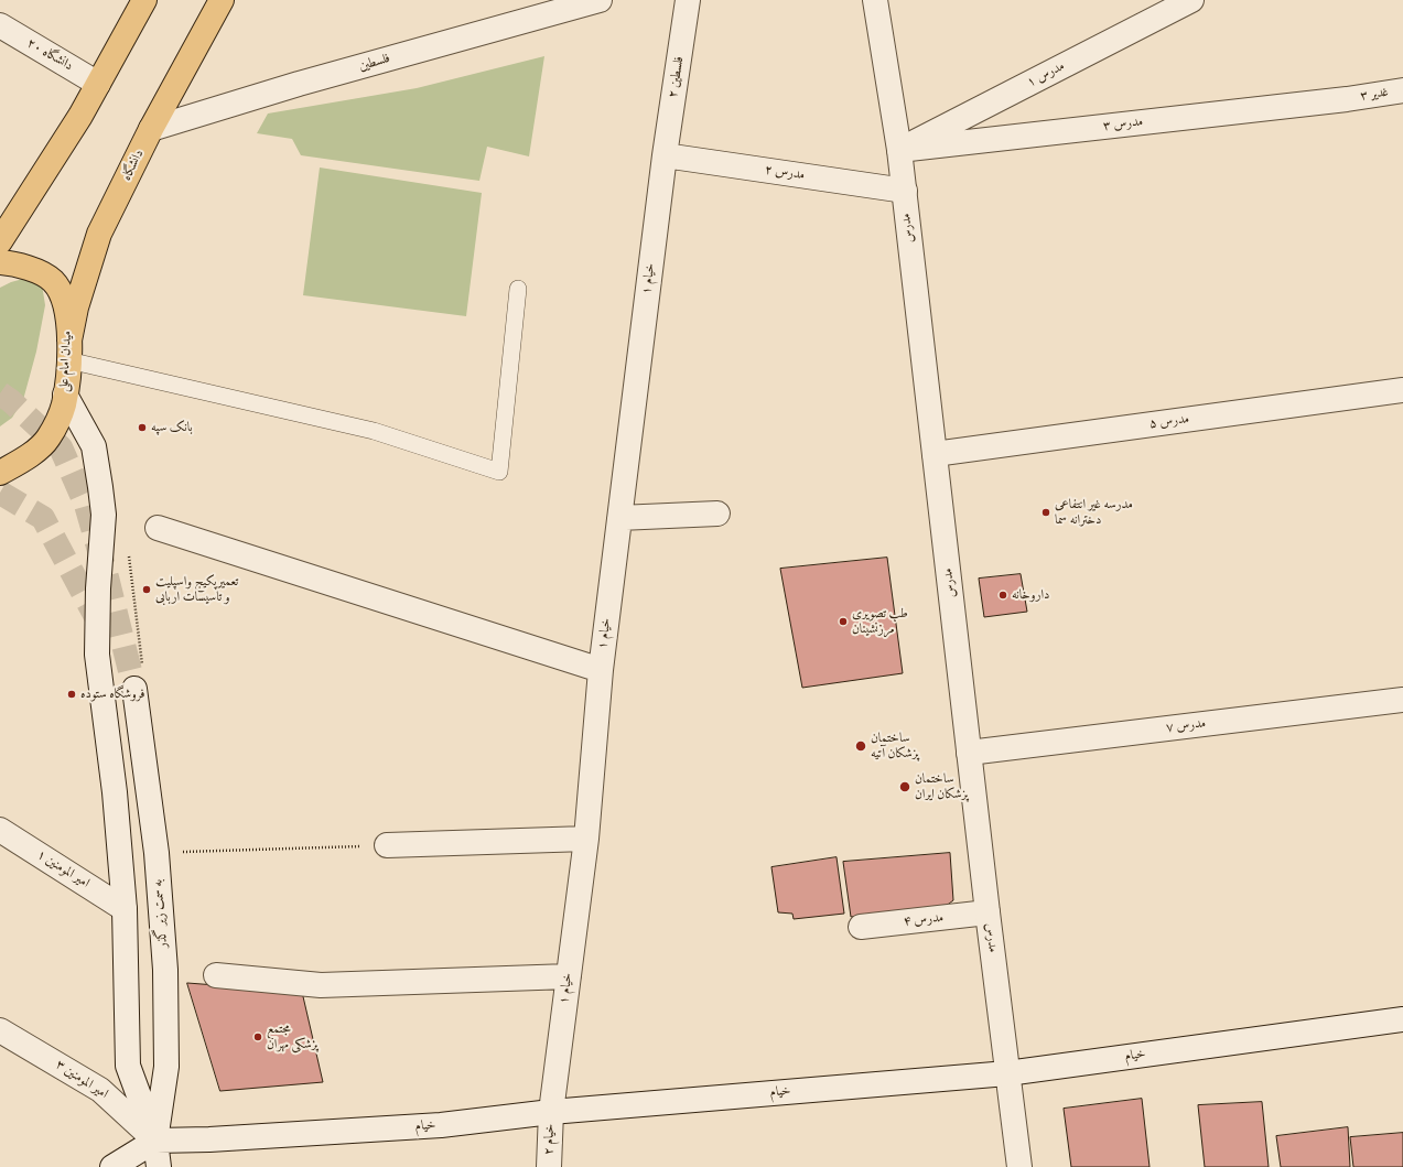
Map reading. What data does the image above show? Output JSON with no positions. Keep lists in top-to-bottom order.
{
  "streets": {
    "main road": ["دانشگاه", "میدان امام علی"],
    "street": [
      "دانشگاه ۲۰",
      "فلسطین",
      "مدرس ۱",
      "فلسطین ۲",
      "غدیر ۳",
      "مدرس ۳",
      "مدرس ۲",
      "مدرس",
      "خیام ۱",
      "مدرس ۵",
      "مدرس ۷",
      "امیر المومنین ۱",
      "به سمت زیر گذر",
      "مدرس ۴",
      "خیام",
      "امیر المومنین ۳",
      "خیام ۲"
    ]
  },
  "crossings": [
    ["فلسطین", "دانشگاه"],
    ["مدرس ۱", "مدرس ۳"],
    ["مدرس ۱", "مدرس"],
    ["فلسطین ۲", "مدرس ۲"],
    ["فلسطین ۲", "خیام ۱"],
    ["غدیر ۳", "مدرس ۳"],
    ["مدرس ۳", "مدرس"],
    ["دانشگاه", "میدان امام علی"],
    ["مدرس ۲", "مدرس"],
    ["مدرس ۲", "خیام ۱"],
    ["مدرس", "مدرس ۵"],
    ["مدرس", "مدرس ۷"],
    ["مدرس", "مدرس ۴"],
    ["مدرس", "خیام"],
    ["خیام ۱", "خیام"],
    ["خیام ۱", "خیام ۲"],
    ["به سمت زیر گذر", "خیام"],
    ["به سمت زیر گذر", "امیر المومنین ۳"],
    ["خیام", "امیر المومنین ۳"],
    ["خیام", "خیام ۲"]
  ],
  "places": [
    "بانک سپه",
    "مدرسه غیر انتفاعی دخترانه سما",
    "تعمیرپکیج واسپلیت و تاسیسات اربابی",
    "داروخانه",
    "طب تصویری مرزنشینان",
    "فروشگاه ستوده",
    "ساختمان پزشکان آتیه",
    "ساختمان پزشکان ایران",
    "مجتمع پزشکی مهران"
  ]
}
